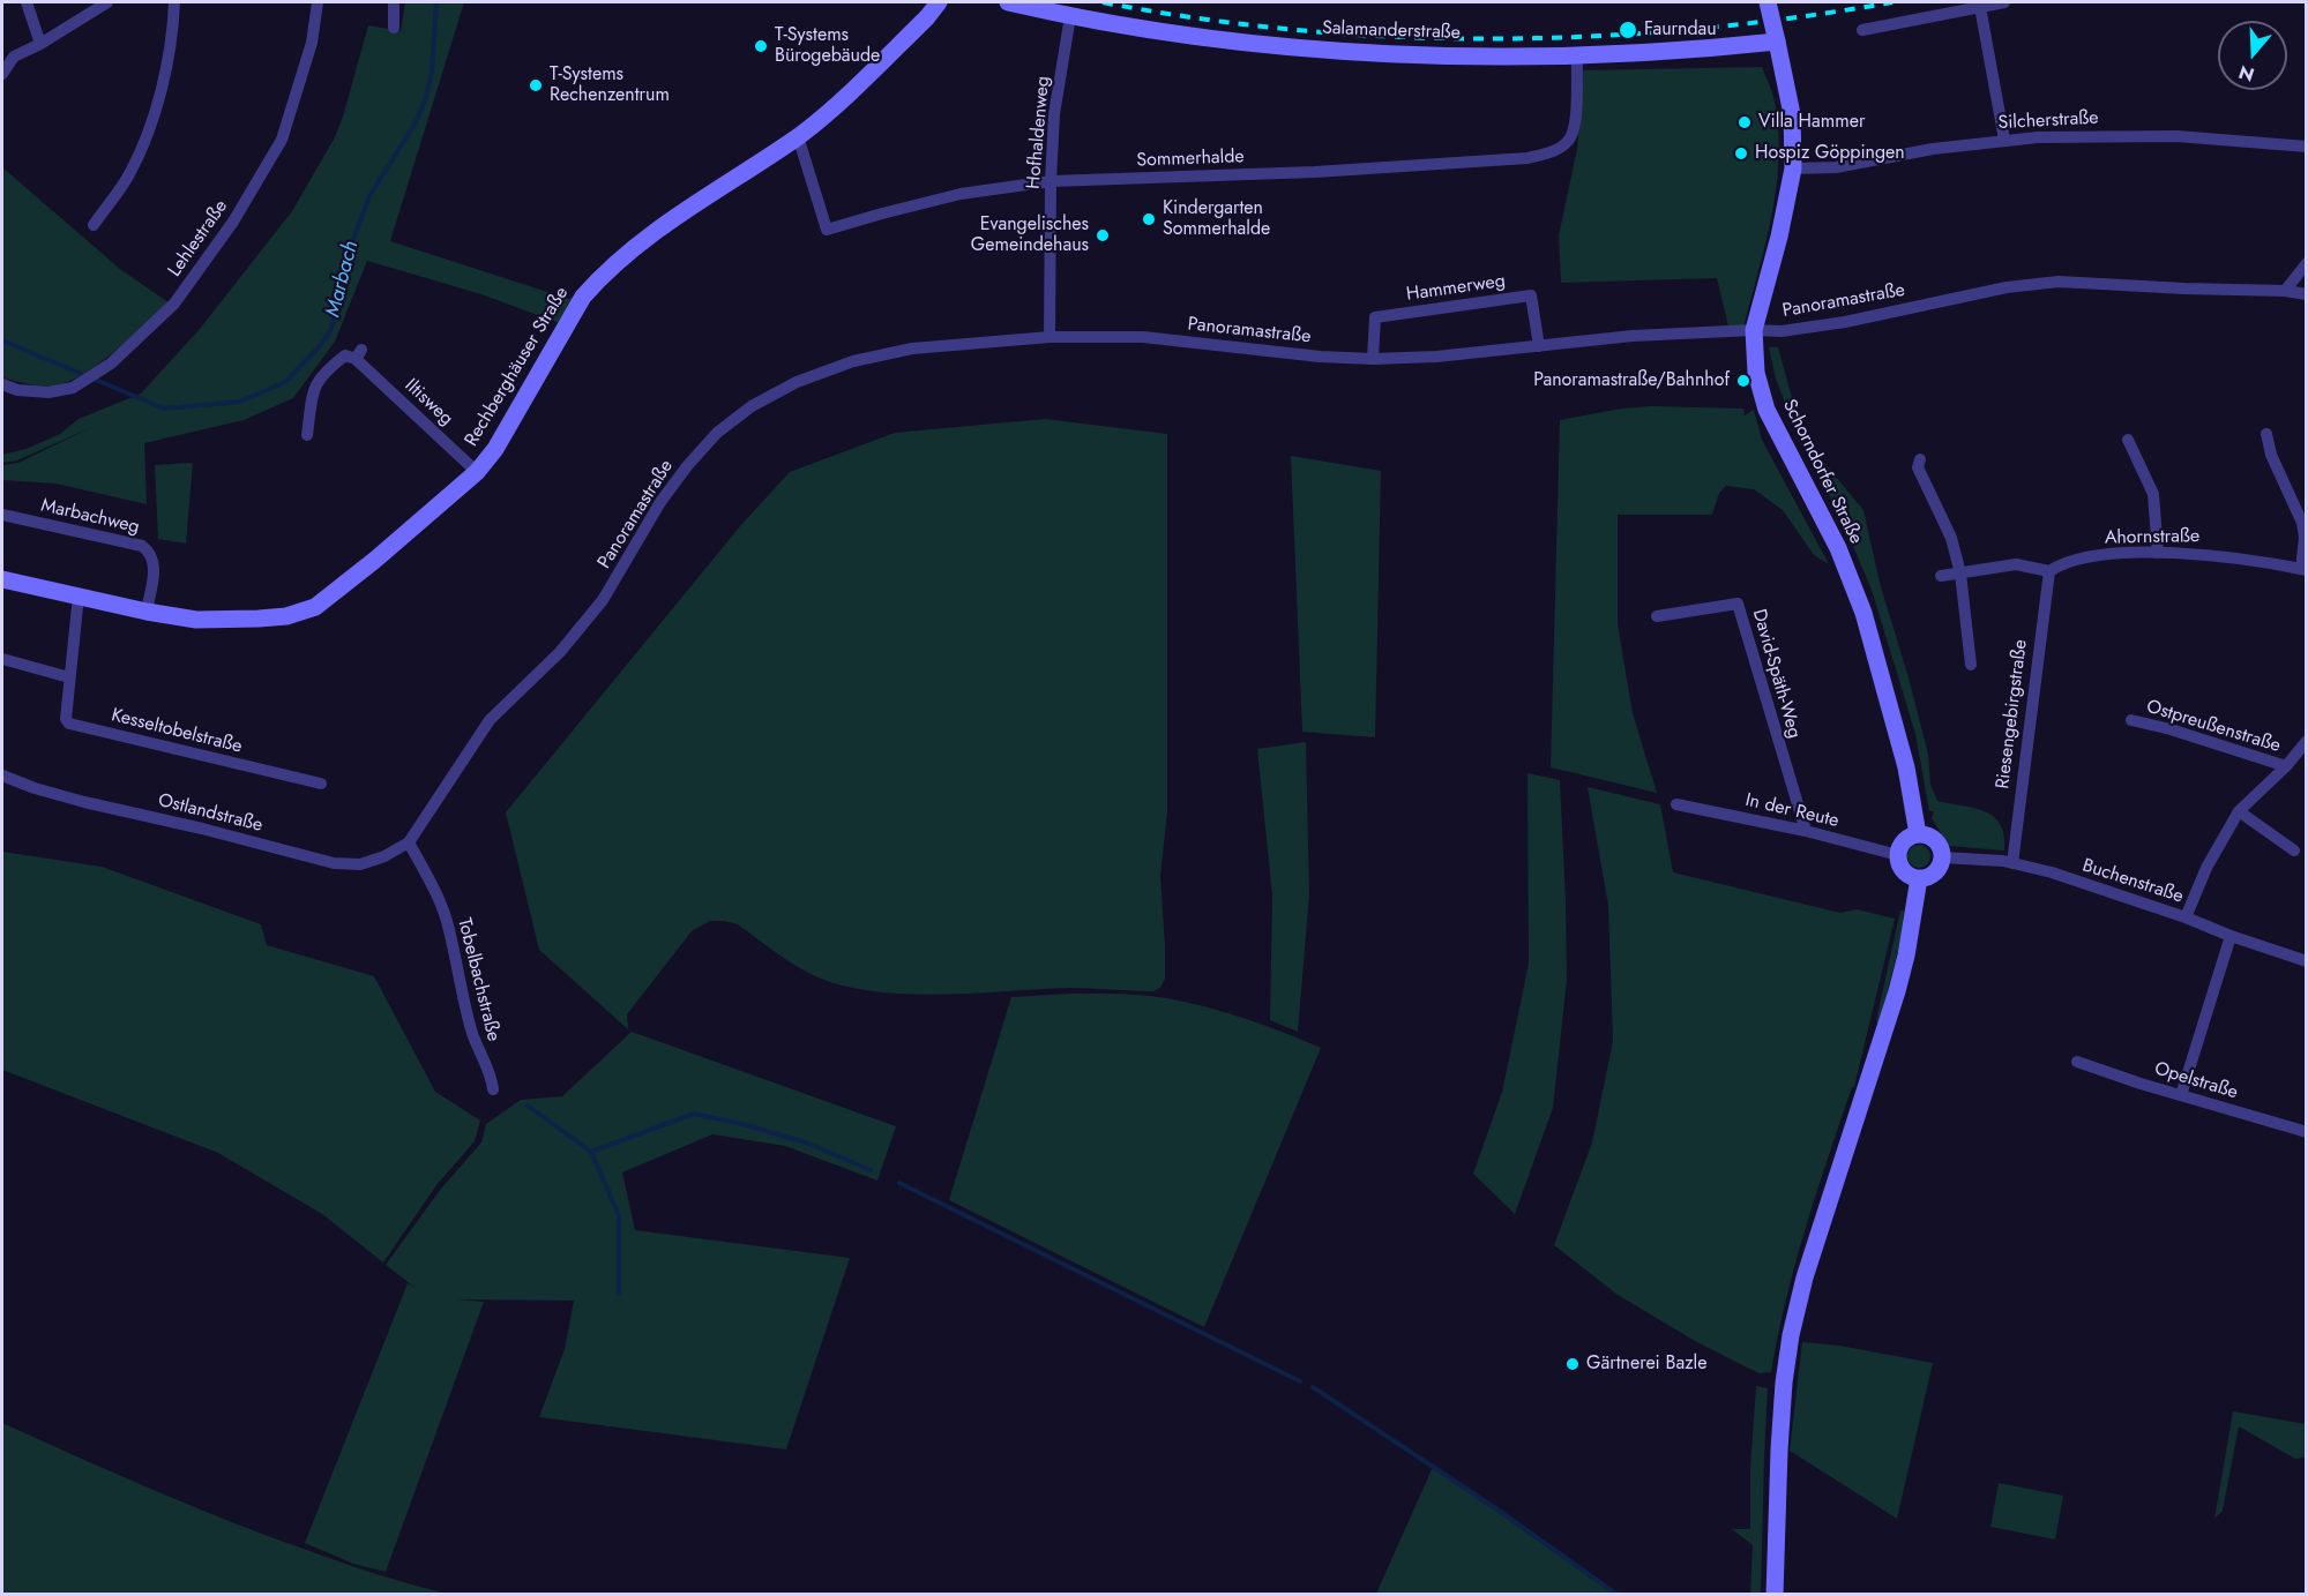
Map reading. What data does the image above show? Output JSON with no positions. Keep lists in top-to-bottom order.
{
  "streets": {
    "street": [
      "Salamanderstraße",
      "Silcherstraße",
      "Hofhaldenweg",
      "Sommerhalde",
      "Lehlestraße",
      "Hammerweg",
      "Panoramastraße",
      "Rechberghäuser Straße",
      "Iltisweg",
      "Schorndorfer Straße",
      "Marbachweg",
      "Ahornstraße",
      "David-Späth-Weg",
      "Riesengebirgstraße",
      "Ostpreußenstraße",
      "Kesseltobelstraße",
      "In der Reute",
      "Ostlandstraße",
      "Buchenstraße",
      "Tobelbachstraße",
      "Opelstraße"
    ]
  },
  "crossings": [
    ["Salamanderstraße", "Hofhaldenweg"],
    ["Salamanderstraße", "Sommerhalde"],
    ["Salamanderstraße", "Schorndorfer Straße"],
    ["Silcherstraße", "Schorndorfer Straße"],
    ["Hofhaldenweg", "Sommerhalde"],
    ["Hofhaldenweg", "Panoramastraße"],
    ["Sommerhalde", "Rechberghäuser Straße"],
    ["Hammerweg", "Panoramastraße"],
    ["Panoramastraße", "Schorndorfer Straße"],
    ["Panoramastraße", "Ostlandstraße"],
    ["Panoramastraße", "Tobelbachstraße"],
    ["Rechberghäuser Straße", "Iltisweg"],
    ["Rechberghäuser Straße", "Marbachweg"],
    ["Rechberghäuser Straße", "Kesseltobelstraße"],
    ["Schorndorfer Straße", "In der Reute"],
    ["Schorndorfer Straße", "Buchenstraße"],
    ["Ahornstraße", "Riesengebirgstraße"],
    ["David-Späth-Weg", "In der Reute"],
    ["Riesengebirgstraße", "Buchenstraße"],
    ["Ostpreußenstraße", "Buchenstraße"],
    ["In der Reute", "Buchenstraße"],
    ["Ostlandstraße", "Tobelbachstraße"]
  ],
  "water": ["Marbach"],
  "places": [
    "Faurndau",
    "T-Systems Bürogebäude",
    "T-Systems Rechenzentrum",
    "Villa Hammer",
    "Hospiz Göppingen",
    "Kindergarten Sommerhalde",
    "Evangelisches Gemeindehaus",
    "Panoramastraße/Bahnhof",
    "Gärtnerei Bazle"
  ],
  "north": "bottom"
}
